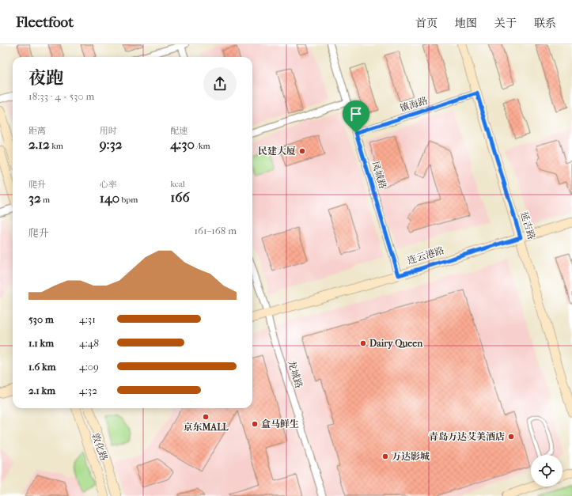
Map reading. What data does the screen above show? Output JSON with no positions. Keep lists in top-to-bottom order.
{
  "streets": {
    "main road": ["延吉路", "连云港路", "敦化路"],
    "street": ["镇海路", "凤城路", "龙城路"]
  },
  "crossings": [
    ["镇海路", "凤城路"],
    ["镇海路", "延吉路"],
    ["凤城路", "连云港路"],
    ["延吉路", "连云港路"],
    ["连云港路", "龙城路"]
  ],
  "places": [
    "民建大厦",
    "Dairy Queen",
    "京东MALL",
    "盒马鲜生",
    "青岛万达艾美酒店",
    "万达影城"
  ],
  "page": {
    "header": "Fleetfoot",
    "nav": [
      "首页",
      "地图",
      "关于",
      "联系"
    ],
    "heading": ["夜跑", "18:33 · 4 × 530 m"],
    "stats": [
      ["距离", "2.12 km"],
      ["用时", "9:32"],
      ["配速", "4:30 /km"],
      ["爬升", "32 m"],
      ["心率", "140 bpm"],
      ["kcal", "166"]
    ],
    "chart": ["爬升", "161–168 m"],
    "list": [
      {
        "name": "530 m",
        "note": "4:31"
      },
      {
        "name": "1.1 km",
        "note": "4:48"
      },
      {
        "name": "1.6 km",
        "note": "4:09"
      },
      {
        "name": "2.1 km",
        "note": "4:32"
      }
    ]
  }
}
